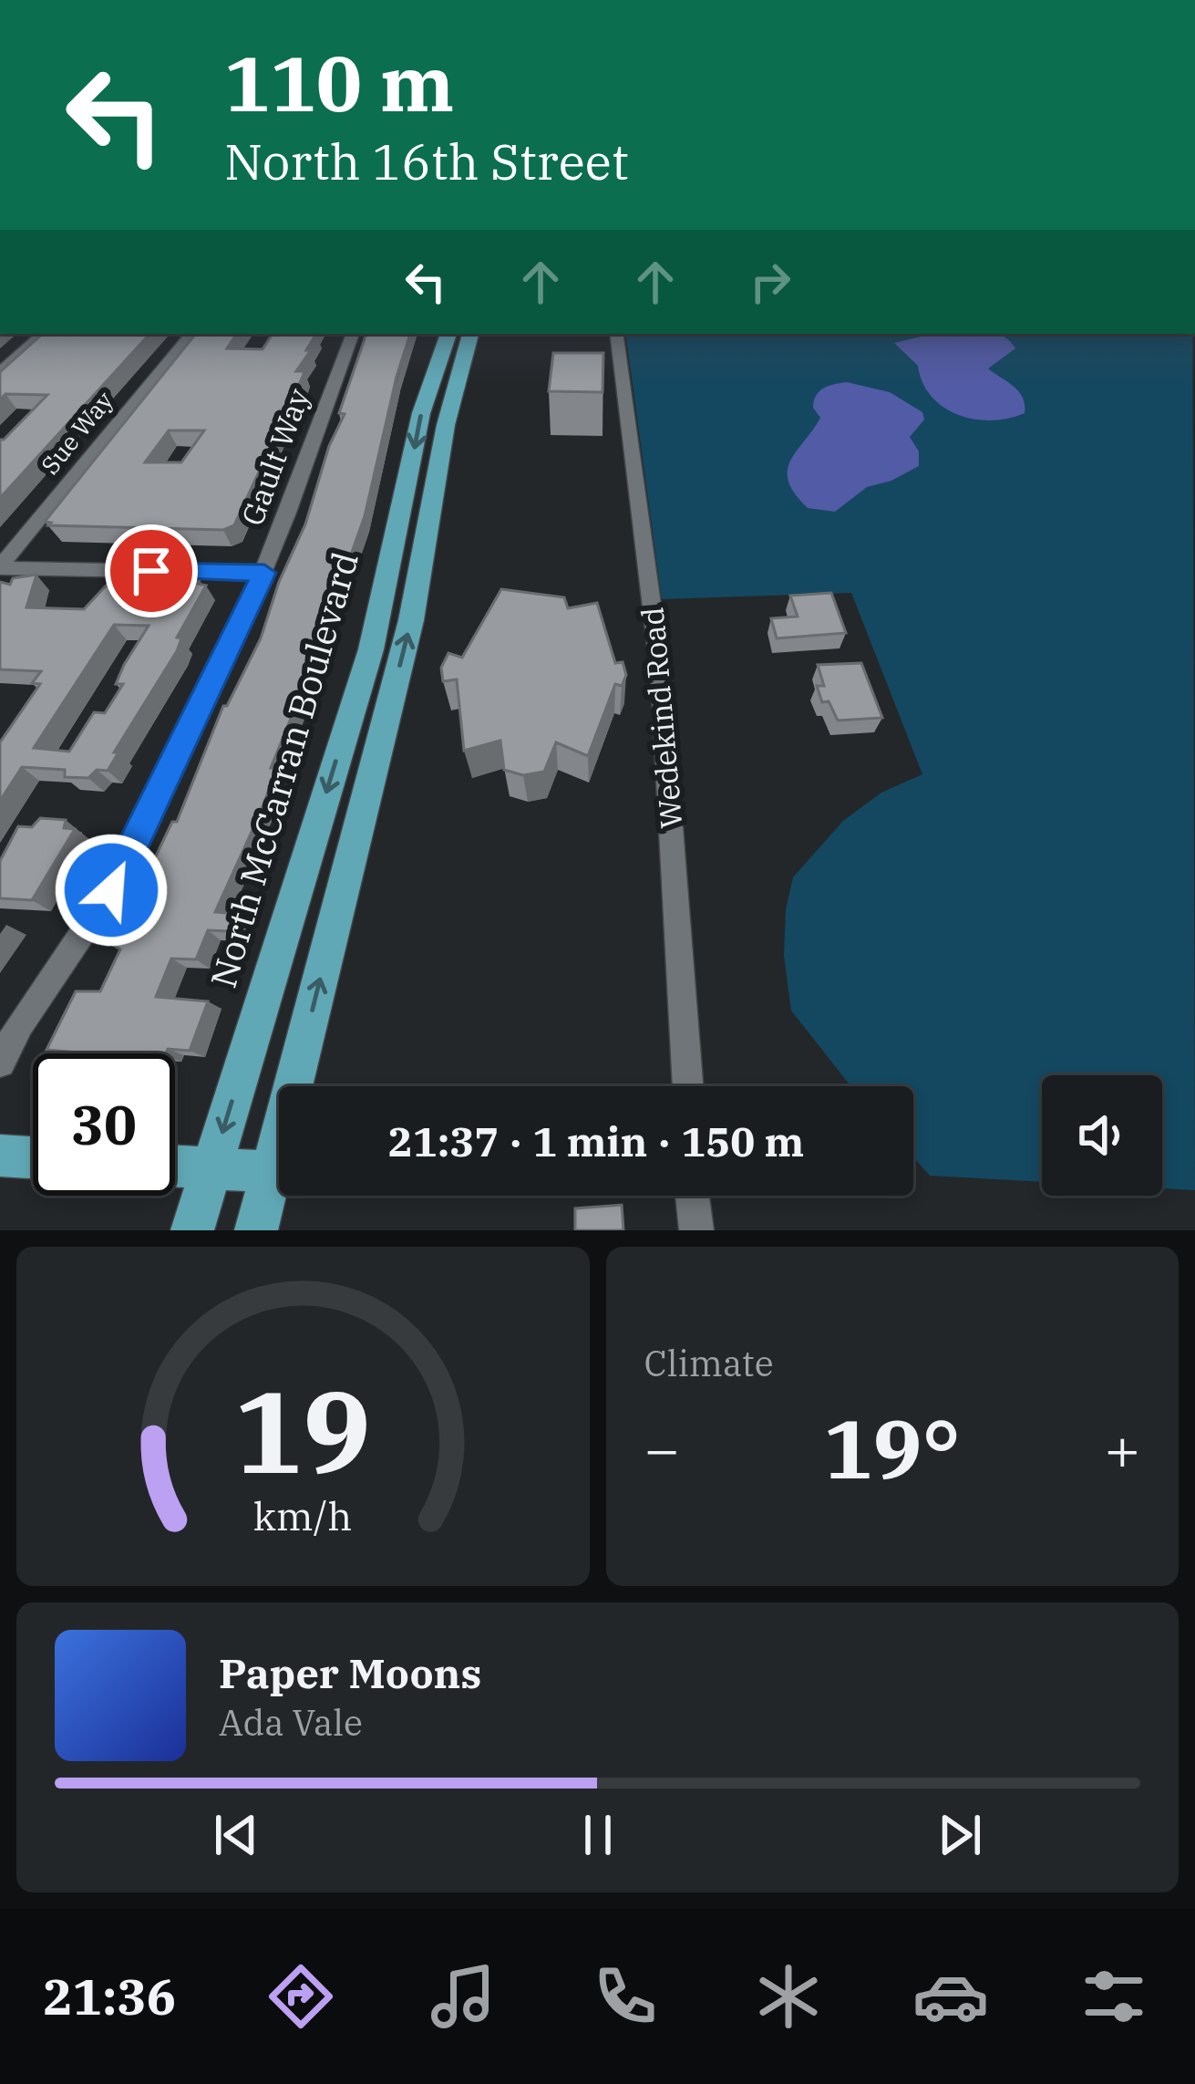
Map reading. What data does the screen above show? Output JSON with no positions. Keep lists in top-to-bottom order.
{
  "streets": {
    "main road": ["North McCarran Boulevard"],
    "street": ["Sue Way", "Gault Way", "Wedekind Road"]
  },
  "page": {
    "turn": ["110 m", "North 16th Street"],
    "limit": "30",
    "trip": "21:37 · 1 min · 150 m",
    "tile": "Climate",
    "heat": ["−", "19°", "+"],
    "song": ["Paper Moons", "Ada Vale"],
    "tabs": "21:36",
    "gauge": ["19", "km/h"]
  }
}
